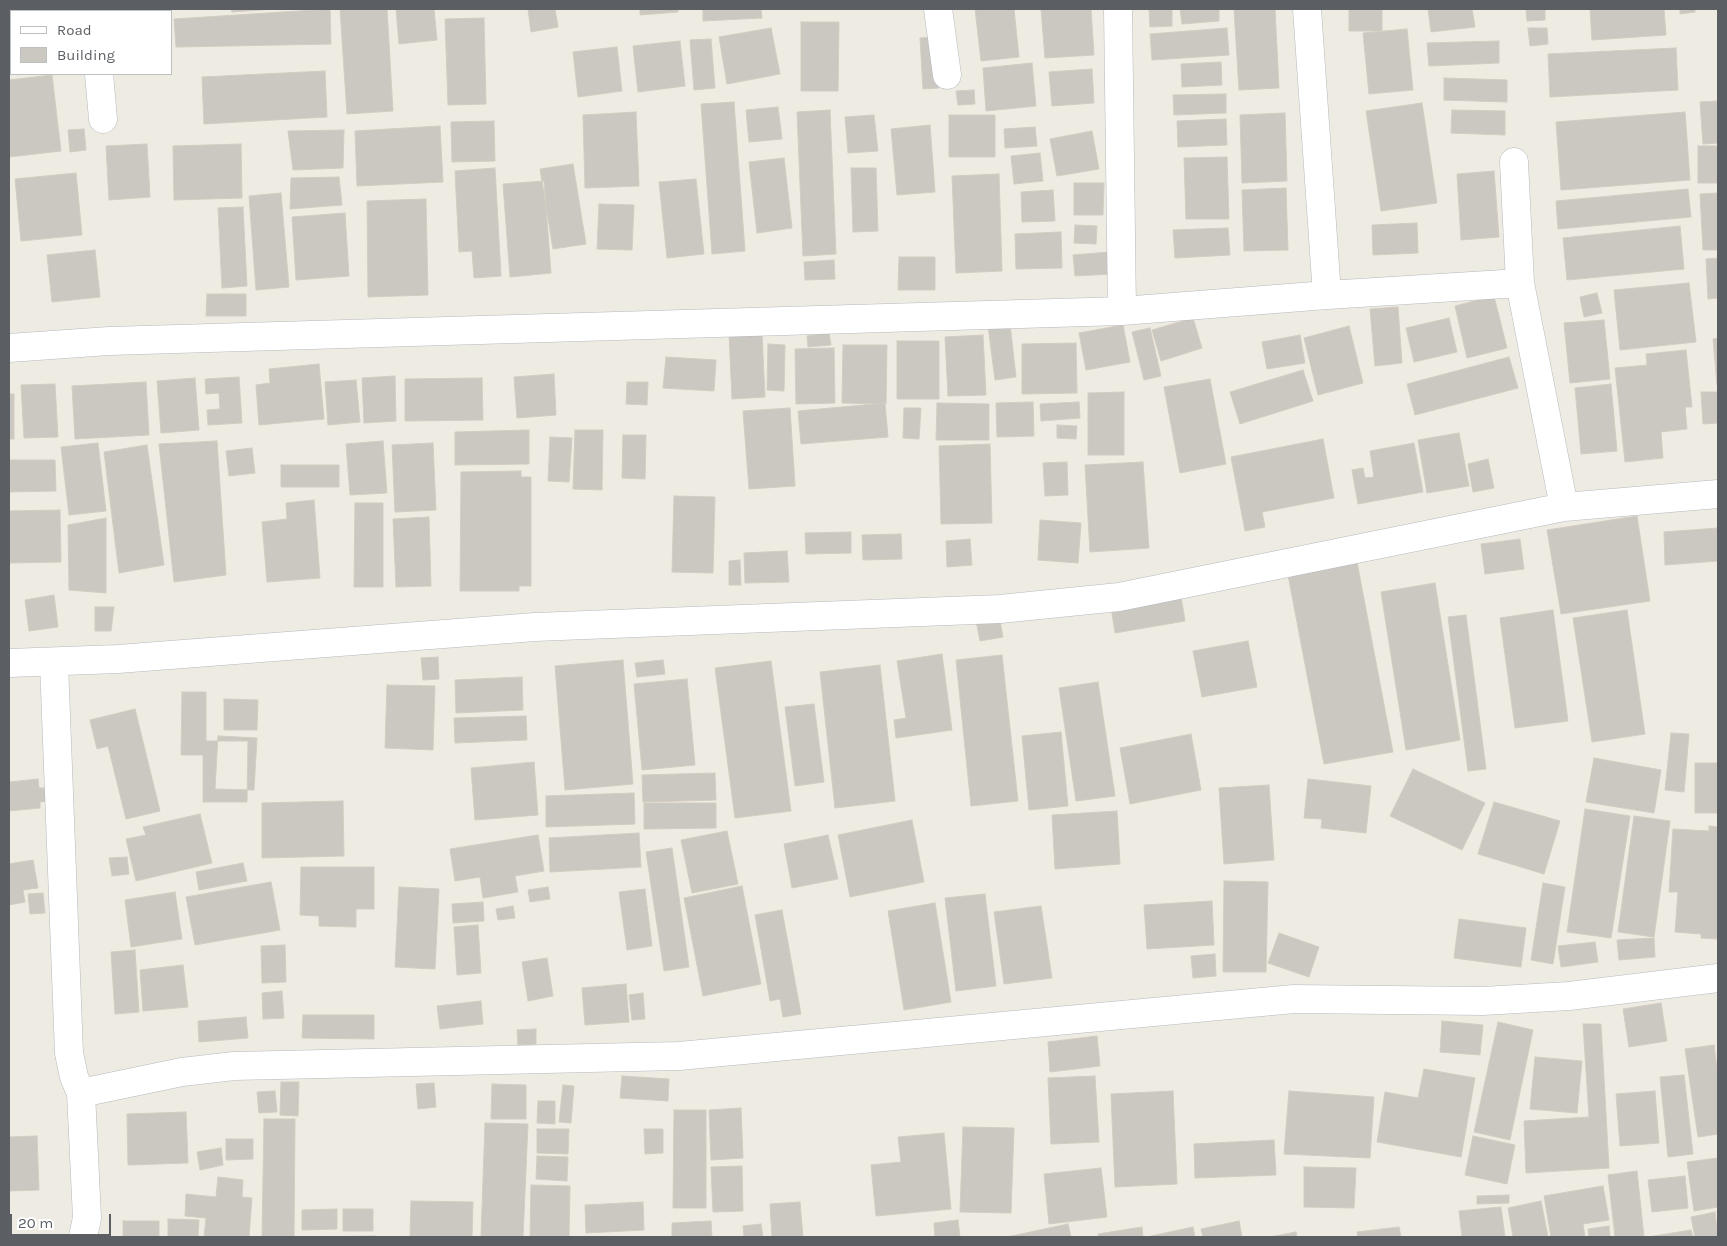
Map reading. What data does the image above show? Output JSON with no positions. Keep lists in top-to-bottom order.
{
  "legend": ["Road", "Building"],
  "scale_bar": "20 m"
}
